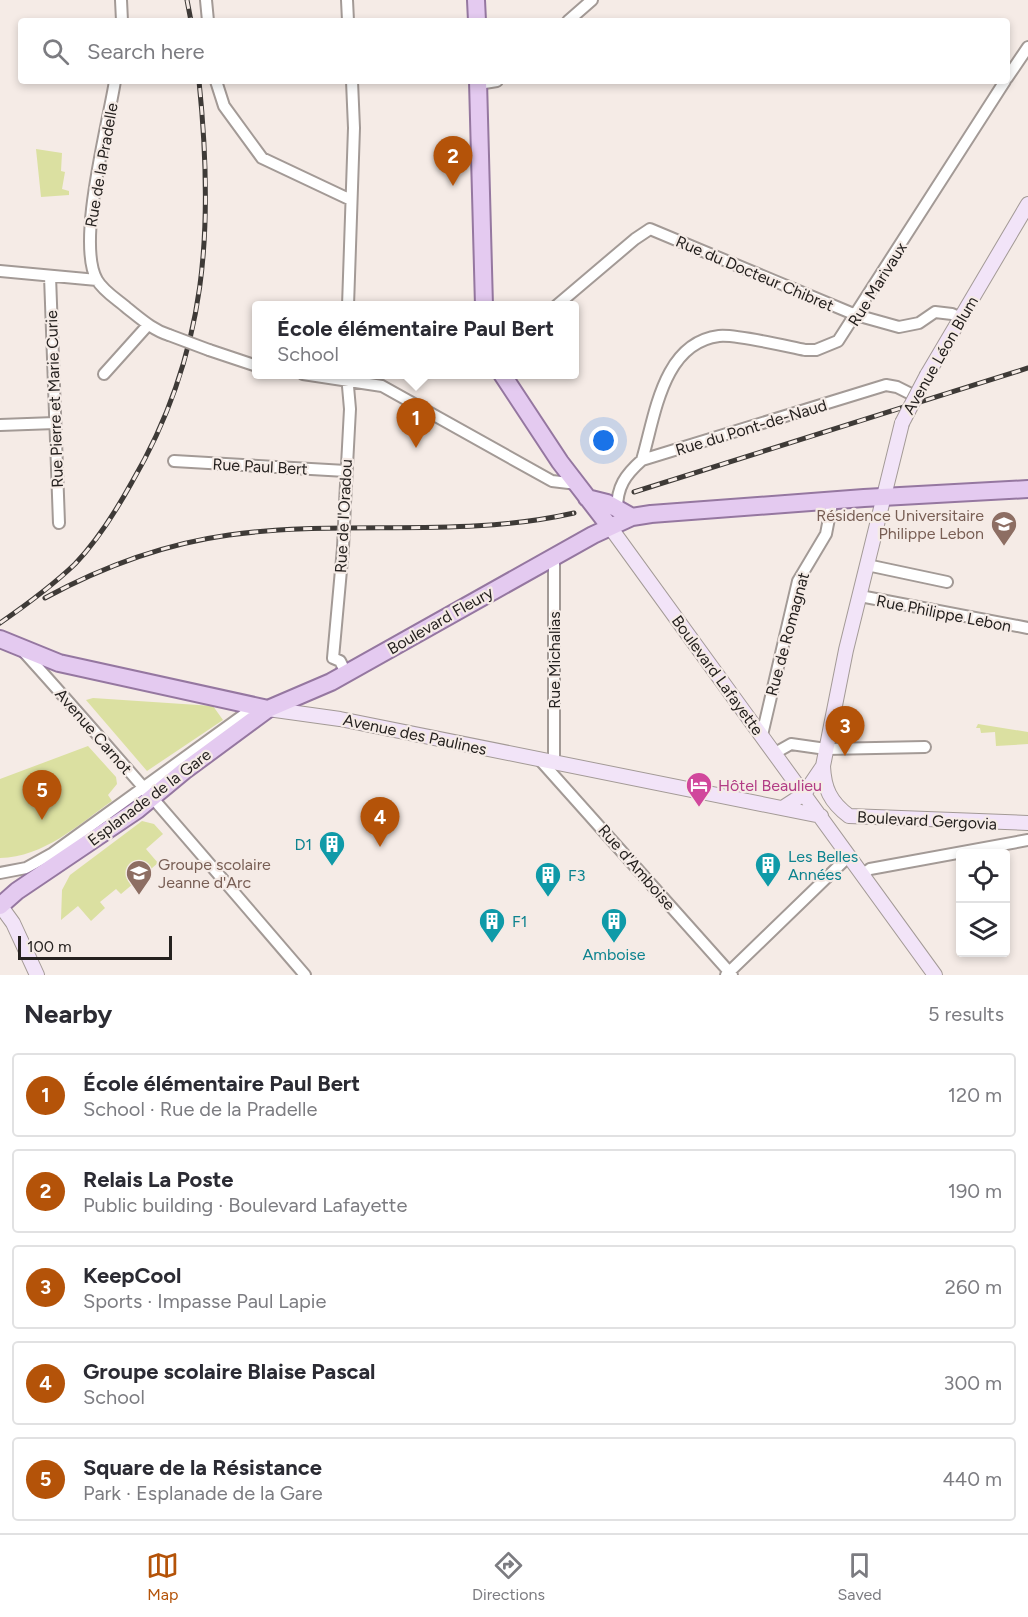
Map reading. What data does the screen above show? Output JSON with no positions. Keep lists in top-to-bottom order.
{
  "streets": {
    "main road": [
      "Avenue Léon Blum",
      "Boulevard Fleury",
      "Boulevard Lafayette",
      "Avenue des Paulines",
      "Esplanade de la Gare",
      "Boulevard Gergovia"
    ],
    "street": [
      "Rue de la Pradelle",
      "Rue du Docteur Chibret",
      "Rue Marivaux",
      "Rue Pierre et Marie Curie",
      "Rue du Pont-de-Naud",
      "Rue Paul Bert",
      "Rue de l'Oradou",
      "Rue Philippe Lebon",
      "Rue de Romagnat",
      "Rue Michalias",
      "Avenue Carnot",
      "Rue d'Amboise"
    ]
  },
  "crossings": [
    ["Rue du Docteur Chibret", "Rue Marivaux"],
    ["Rue du Docteur Chibret", "Avenue Léon Blum"],
    ["Rue Marivaux", "Rue du Pont-de-Naud"],
    ["Avenue Léon Blum", "Rue du Pont-de-Naud"],
    ["Avenue Léon Blum", "Rue Philippe Lebon"],
    ["Avenue Léon Blum", "Boulevard Lafayette"],
    ["Avenue Léon Blum", "Boulevard Gergovia"],
    ["Rue Paul Bert", "Rue de l'Oradou"],
    ["Rue de l'Oradou", "Boulevard Fleury"],
    ["Boulevard Fleury", "Rue Michalias"],
    ["Boulevard Fleury", "Boulevard Lafayette"],
    ["Boulevard Fleury", "Avenue des Paulines"],
    ["Boulevard Fleury", "Esplanade de la Gare"],
    ["Rue de Romagnat", "Boulevard Lafayette"],
    ["Rue Michalias", "Avenue des Paulines"],
    ["Rue Michalias", "Rue d'Amboise"],
    ["Boulevard Lafayette", "Avenue des Paulines"],
    ["Avenue Carnot", "Avenue des Paulines"],
    ["Avenue Carnot", "Esplanade de la Gare"],
    ["Avenue des Paulines", "Esplanade de la Gare"],
    ["Avenue des Paulines", "Rue d'Amboise"]
  ],
  "places": {
    "school or university": ["Résidence Universitaire Philippe Lebon", "Groupe scolaire Jeanne d'Arc"],
    "hotel": ["Hôtel Beaulieu"],
    "building": [
      "D1",
      "Les Belles Années",
      "F3",
      "F1",
      "Amboise"
    ]
  },
  "scale_bar": "100 m",
  "page": {
    "search": "Search here",
    "pins": [
      "2",
      "1",
      "3",
      "5",
      "4"
    ],
    "popup": ["École élémentaire Paul Bert", "School"],
    "scale": "100 m",
    "heading": ["Nearby", "5 results"],
    "list": [
      {
        "mark": "1",
        "name": "École élémentaire Paul Bert",
        "note": "School · Rue de la Pradelle",
        "value": "120 m"
      },
      {
        "mark": "2",
        "name": "Relais La Poste",
        "note": "Public building · Boulevard Lafayette",
        "value": "190 m"
      },
      {
        "mark": "3",
        "name": "KeepCool",
        "note": "Sports · Impasse Paul Lapie",
        "value": "260 m"
      },
      {
        "mark": "4",
        "name": "Groupe scolaire Blaise Pascal",
        "note": "School",
        "value": "300 m"
      },
      {
        "mark": "5",
        "name": "Square de la Résistance",
        "note": "Park · Esplanade de la Gare",
        "value": "440 m"
      }
    ],
    "nav": ["Map", "Directions", "Saved"]
  }
}
